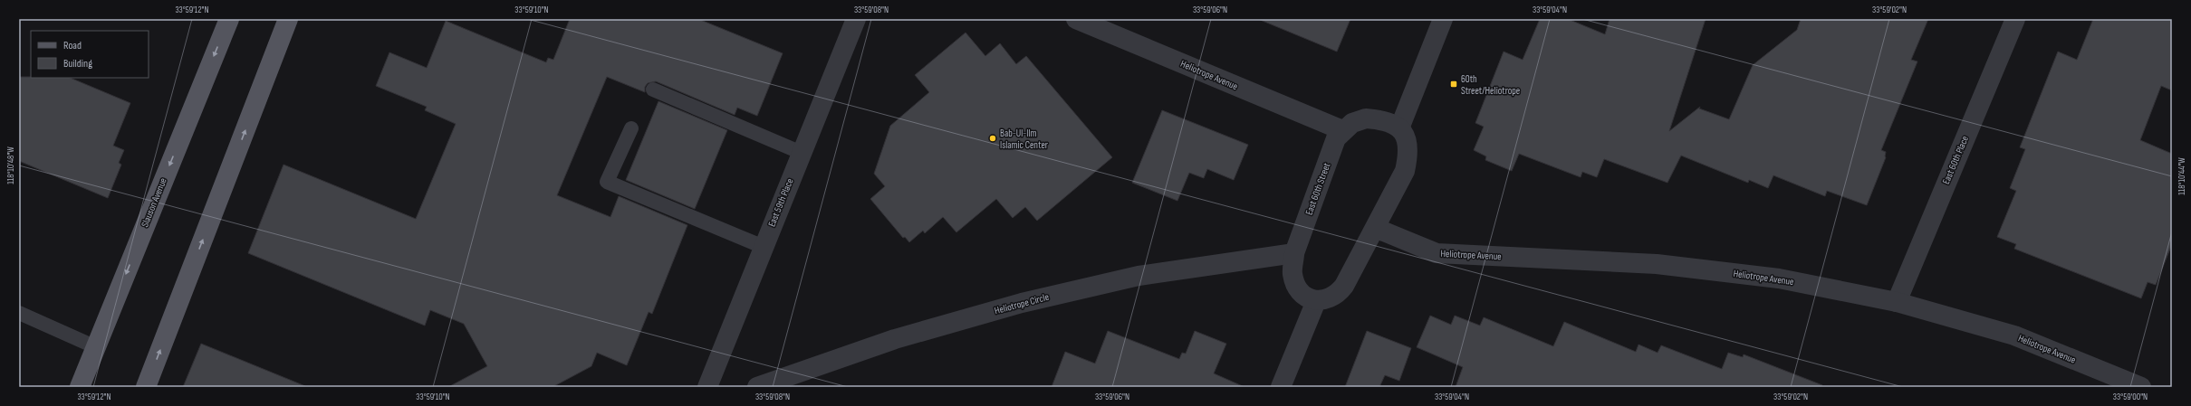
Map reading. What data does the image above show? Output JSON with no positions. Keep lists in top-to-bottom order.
{
  "streets": {
    "main road": ["Slauson Avenue"],
    "street": [
      "Heliotrope Avenue",
      "East 60th Place",
      "East 60th Street",
      "East 59th Place",
      "Heliotrope Circle"
    ]
  },
  "crossings": [
    ["Heliotrope Avenue", "East 60th Place"],
    ["Heliotrope Avenue", "East 60th Street"],
    ["East 60th Street", "Heliotrope Circle"]
  ],
  "places": {
    "transit": ["60th Street/Heliotrope"],
    "other": ["Bab-Ul-Ilm Islamic Center"]
  },
  "legend": ["Road", "Building"],
  "coordinates": [
    "33°59'12\"N",
    "33°59'10\"N",
    "33°59'08\"N",
    "33°59'06\"N",
    "33°59'04\"N",
    "33°59'02\"N",
    "118°10'48\"W",
    "118°10'44\"W",
    "33°59'00\"N"
  ]
}
